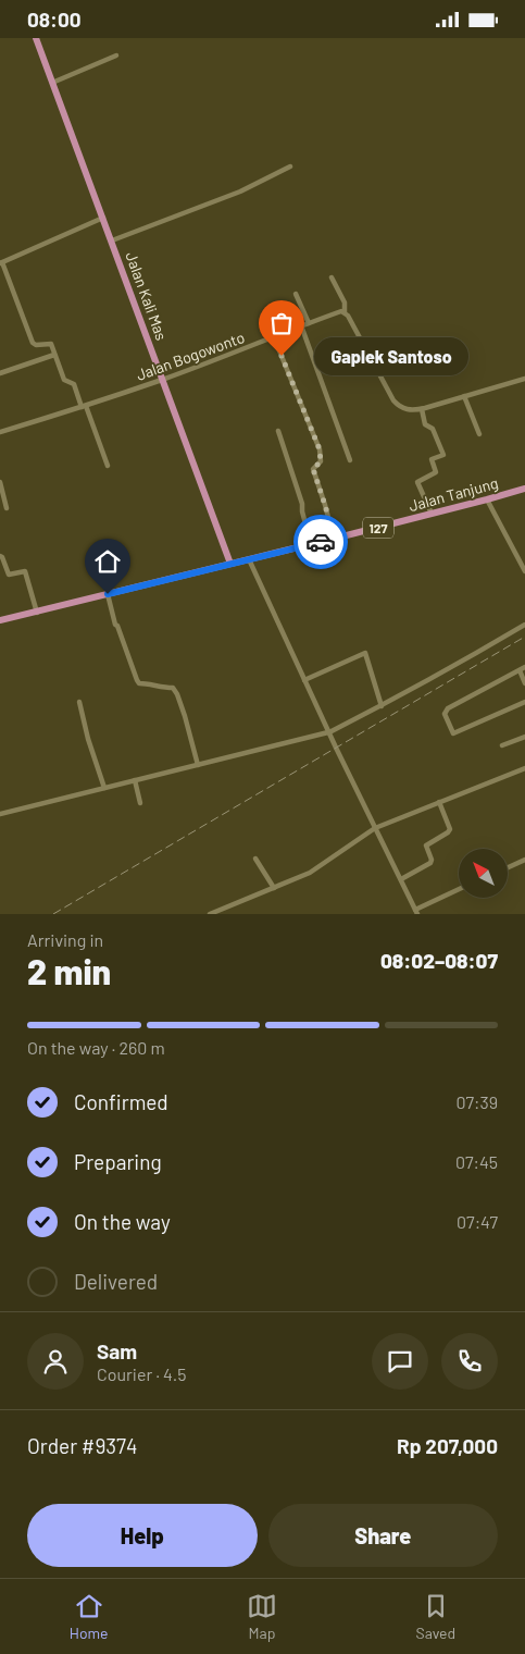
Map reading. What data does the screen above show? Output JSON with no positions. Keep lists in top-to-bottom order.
{
  "streets": {
    "main road": ["Jalan Kali Mas", "Jalan Tanjung", "127"],
    "street": ["Jalan Bogowonto"]
  },
  "crossings": [
    ["Jalan Kali Mas", "Jalan Bogowonto"],
    ["Jalan Kali Mas", "Jalan Tanjung"]
  ],
  "places": ["Gaplek Santoso"],
  "north": "top left",
  "page": {
    "status": "08:00",
    "bubble": "Gaplek Santoso",
    "heading": ["2 min", "Arriving in", "08:02–08:07"],
    "panel": [
      "Sam",
      "Courier · 4.5",
      "Order #9374",
      "Rp 207,000"
    ],
    "bar": "On the way · 260 m",
    "list": [
      ["Confirmed", "07:39"],
      ["Preparing", "07:45"],
      ["On the way", "07:47"],
      "Delivered"
    ],
    "buttons": ["Help", "Share"],
    "tabs": ["Home", "Map", "Saved"]
  }
}
